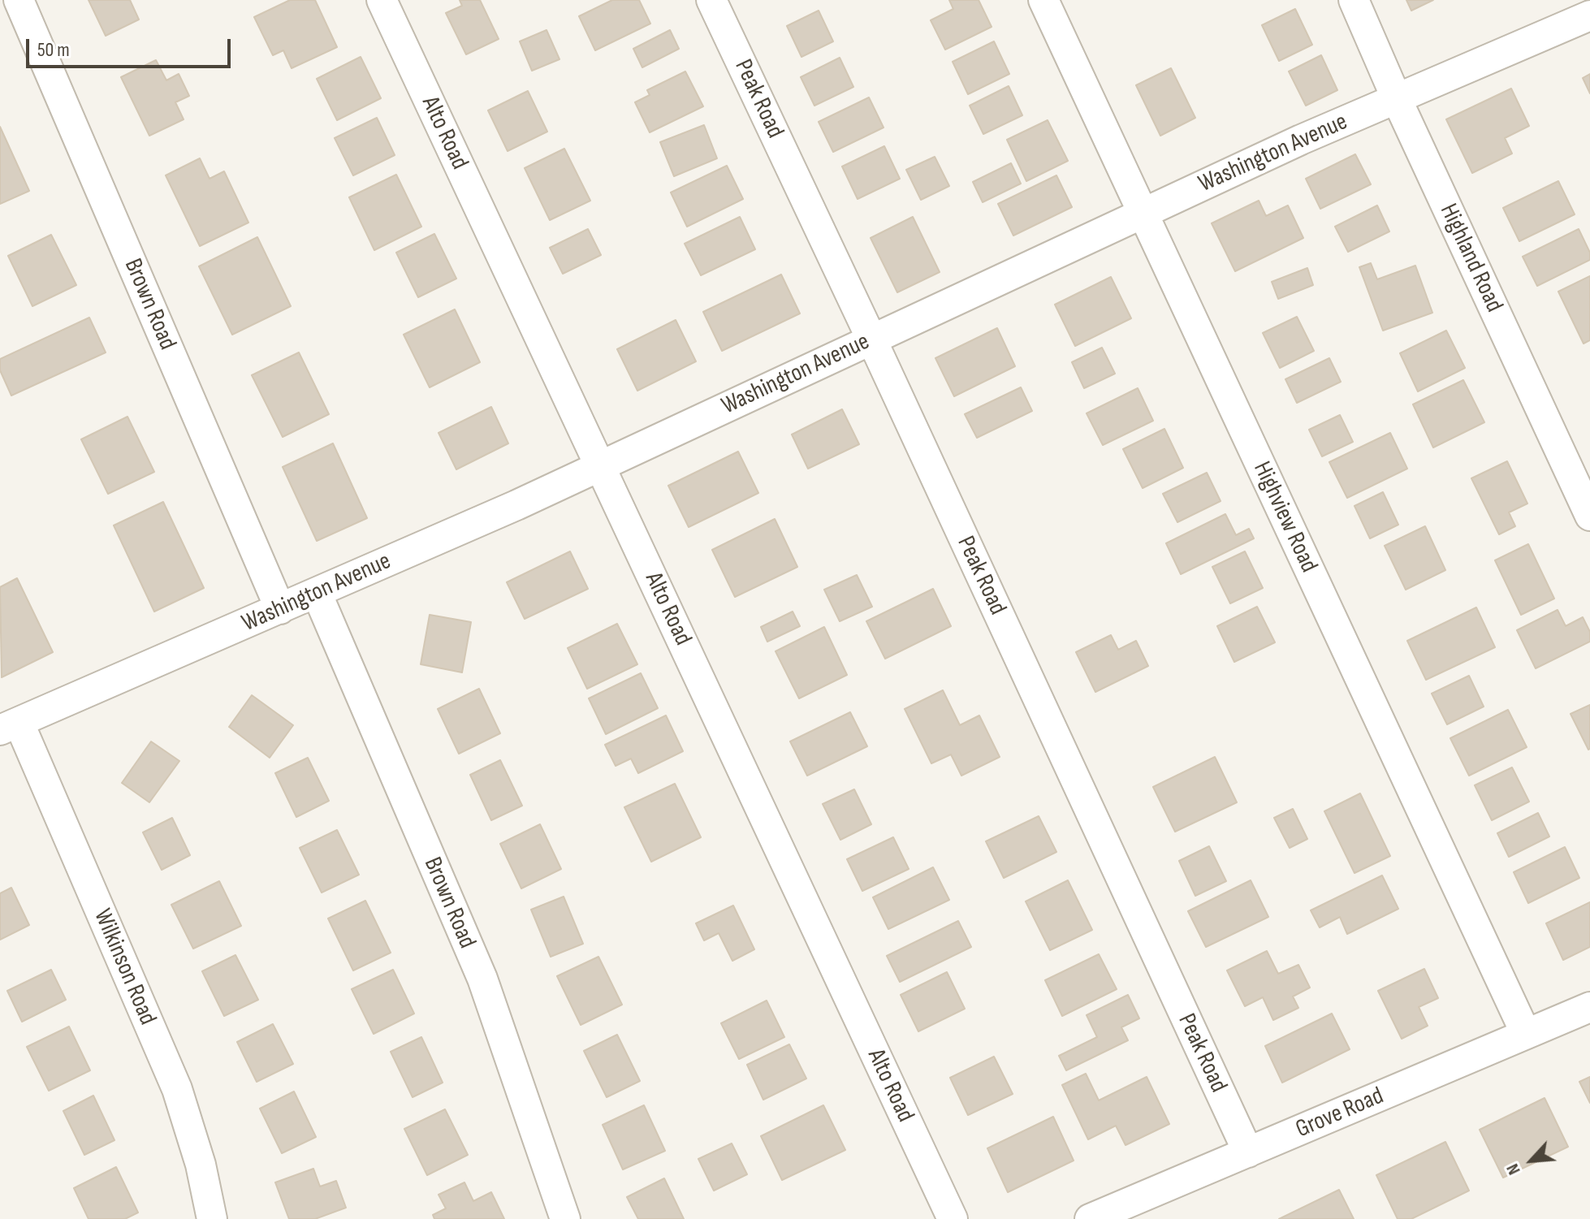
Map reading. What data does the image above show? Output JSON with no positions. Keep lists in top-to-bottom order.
{
  "streets": {
    "street": [
      "Peak Road",
      "Alto Road",
      "Washington Avenue",
      "Highland Road",
      "Brown Road",
      "Highview Road",
      "Wilkinson Road",
      "Grove Road"
    ]
  },
  "crossings": [
    ["Peak Road", "Washington Avenue"],
    ["Peak Road", "Grove Road"],
    ["Alto Road", "Washington Avenue"],
    ["Washington Avenue", "Highland Road"],
    ["Washington Avenue", "Brown Road"],
    ["Washington Avenue", "Highview Road"],
    ["Washington Avenue", "Wilkinson Road"],
    ["Highview Road", "Grove Road"]
  ],
  "scale_bar": "50 m",
  "north": "bottom left"
}
